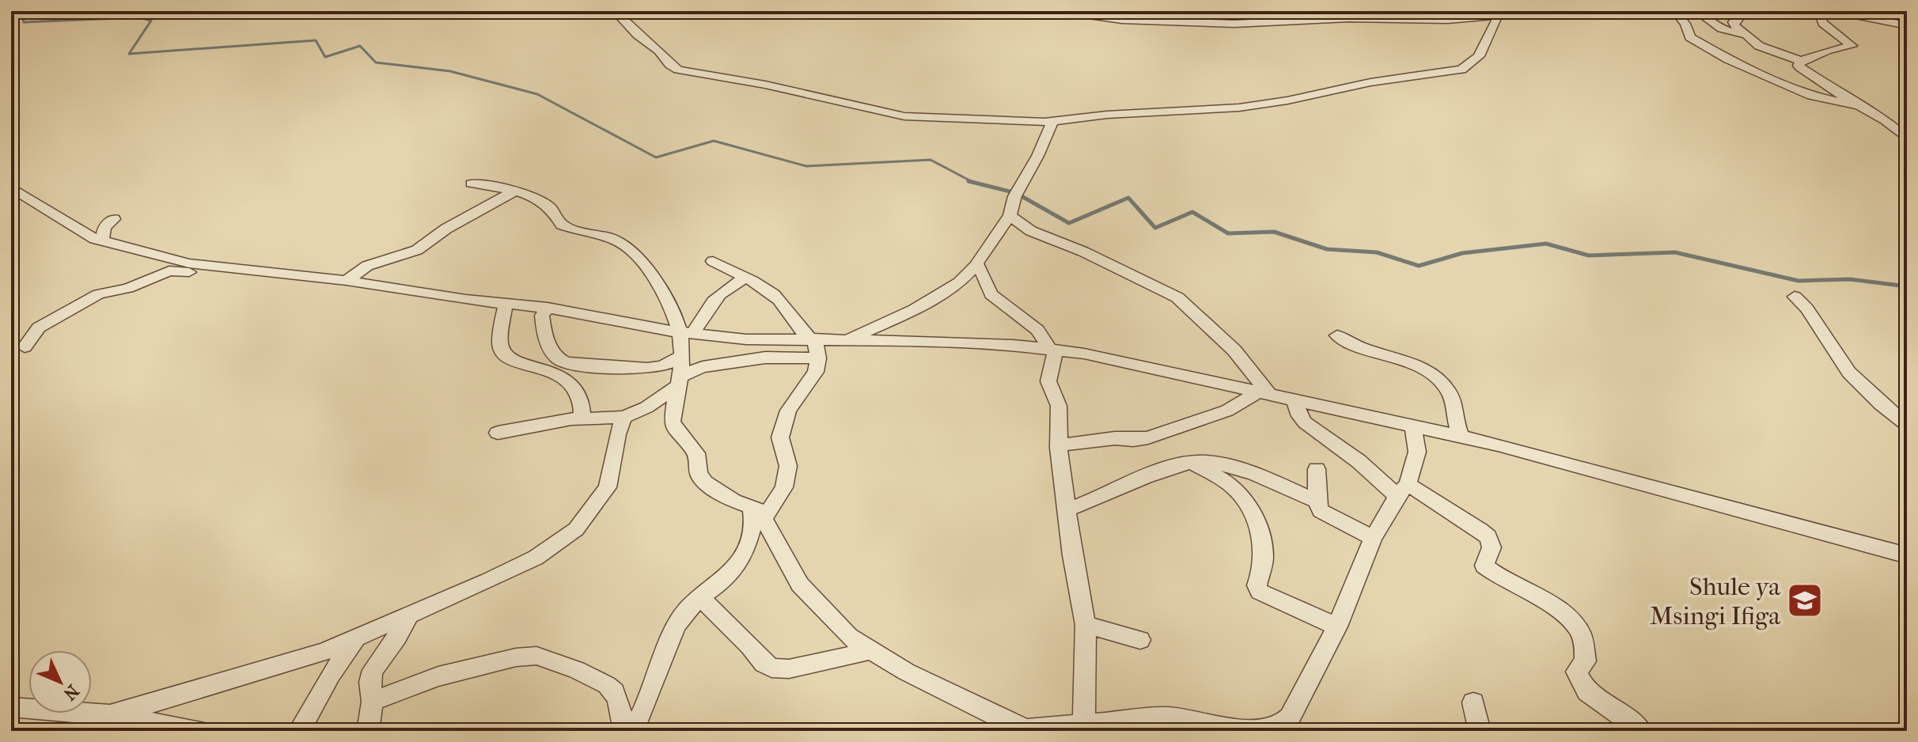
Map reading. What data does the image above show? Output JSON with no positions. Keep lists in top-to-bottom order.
{
  "places": {
    "school or university": ["Shule ya Msingi Ifiga"]
  },
  "north": "bottom right"
}
